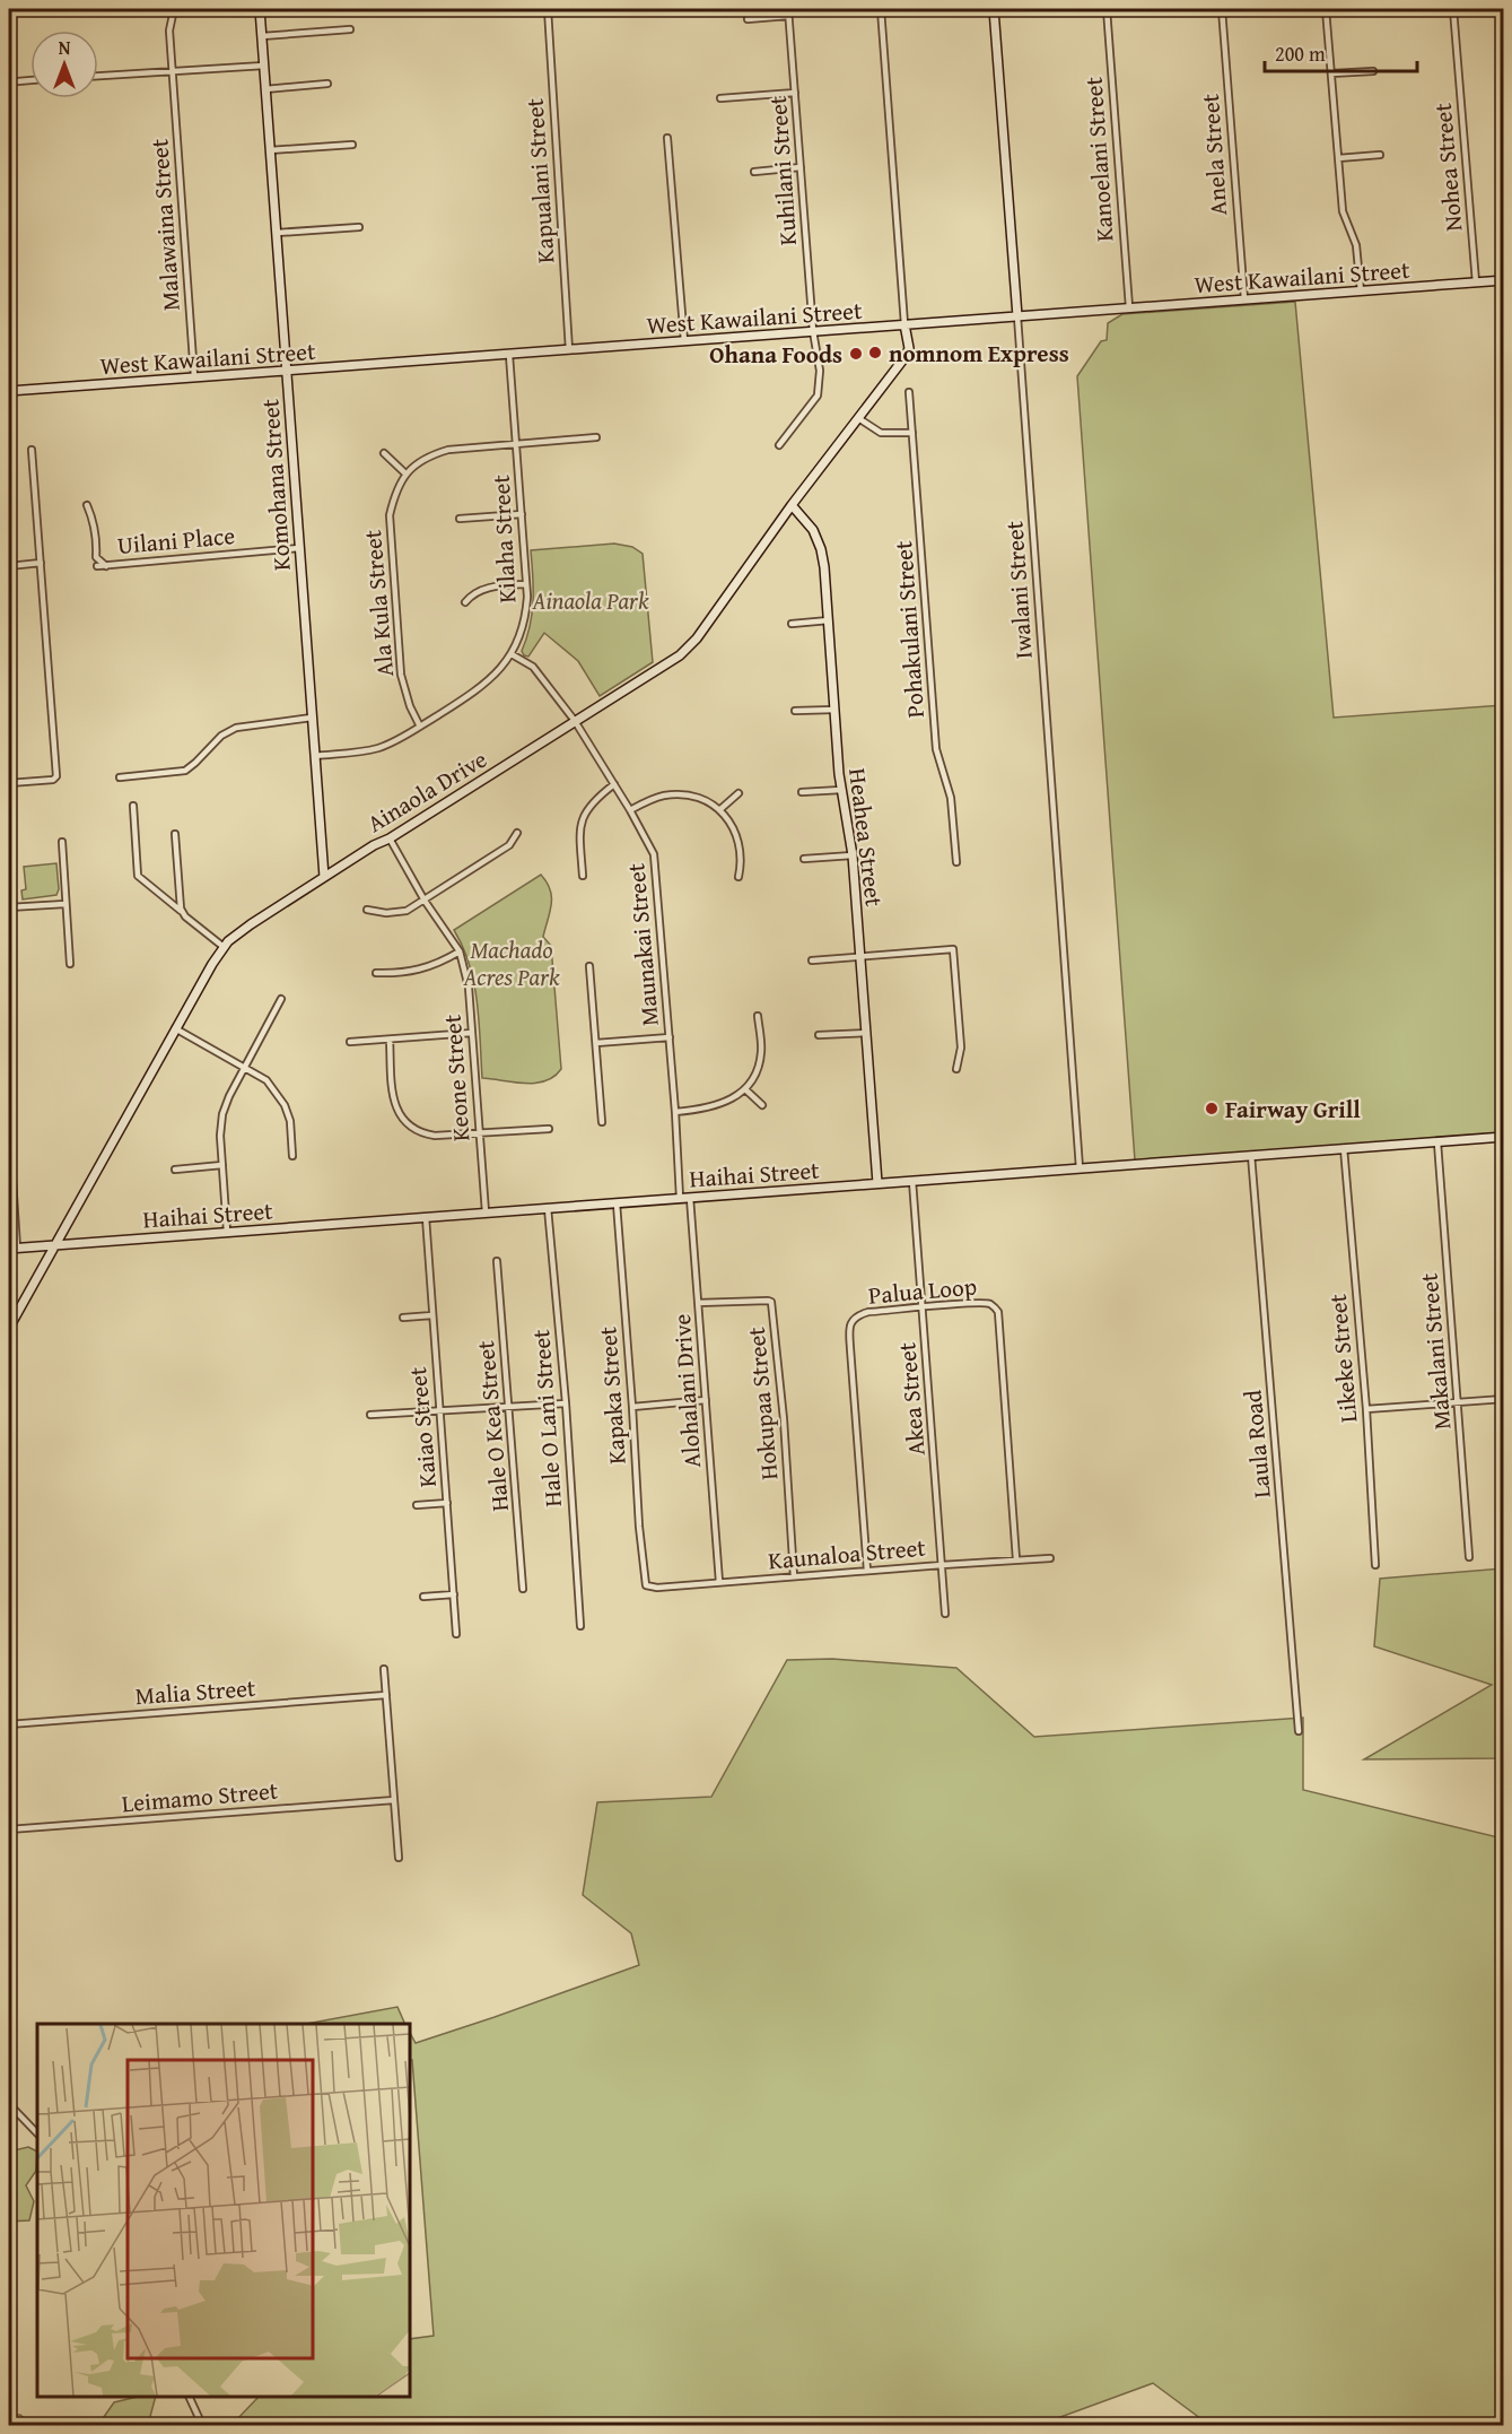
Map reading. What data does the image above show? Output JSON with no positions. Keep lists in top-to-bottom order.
{
  "streets": {
    "street": [
      "Anela Street",
      "Kanoelani Street",
      "Nohea Street",
      "Kuhilani Street",
      "Kapualani Street",
      "Malawaina Street",
      "West Kawailani Street",
      "Komohana Street",
      "Kilaha Street",
      "Uilani Place",
      "Iwalani Street",
      "Ala Kula Street",
      "Pohakulani Street",
      "Ainaola Drive",
      "Heahea Street",
      "Maunakai Street",
      "Keone Street",
      "Haihai Street",
      "Palua Loop",
      "Makalani Street",
      "Likeke Street",
      "Alohalani Drive",
      "Kapaka Street",
      "Akea Street",
      "Hokupaa Street",
      "Hale O Lani Street",
      "Hale O Kea Street",
      "Kaiao Street",
      "Laula Road",
      "Kaunaloa Street",
      "Malia Street",
      "Leimamo Street"
    ]
  },
  "crossings": [
    ["Anela Street", "West Kawailani Street"],
    ["Kanoelani Street", "West Kawailani Street"],
    ["Nohea Street", "West Kawailani Street"],
    ["Kuhilani Street", "West Kawailani Street"],
    ["Kapualani Street", "West Kawailani Street"],
    ["Malawaina Street", "West Kawailani Street"],
    ["West Kawailani Street", "Komohana Street"],
    ["West Kawailani Street", "Kilaha Street"],
    ["West Kawailani Street", "Iwalani Street"],
    ["West Kawailani Street", "Ainaola Drive"],
    ["Komohana Street", "Kilaha Street"],
    ["Komohana Street", "Uilani Place"],
    ["Komohana Street", "Ainaola Drive"],
    ["Kilaha Street", "Ala Kula Street"],
    ["Kilaha Street", "Maunakai Street"],
    ["Iwalani Street", "Haihai Street"],
    ["Ainaola Drive", "Heahea Street"],
    ["Ainaola Drive", "Maunakai Street"],
    ["Ainaola Drive", "Keone Street"],
    ["Ainaola Drive", "Haihai Street"],
    ["Heahea Street", "Haihai Street"],
    ["Maunakai Street", "Haihai Street"],
    ["Keone Street", "Haihai Street"],
    ["Haihai Street", "Makalani Street"],
    ["Haihai Street", "Likeke Street"],
    ["Haihai Street", "Alohalani Drive"],
    ["Haihai Street", "Kapaka Street"],
    ["Haihai Street", "Akea Street"],
    ["Haihai Street", "Hale O Lani Street"],
    ["Haihai Street", "Kaiao Street"],
    ["Haihai Street", "Laula Road"],
    ["Palua Loop", "Akea Street"],
    ["Palua Loop", "Kaunaloa Street"],
    ["Alohalani Drive", "Hokupaa Street"],
    ["Alohalani Drive", "Kaunaloa Street"],
    ["Kapaka Street", "Kaunaloa Street"],
    ["Akea Street", "Kaunaloa Street"],
    ["Hokupaa Street", "Kaunaloa Street"]
  ],
  "parks": ["Ainaola Park", "Machado Acres Park"],
  "places": ["nomnom Express", "Ohana Foods", "Fairway Grill"],
  "scale_bar": "200 m",
  "north": "top"
}
